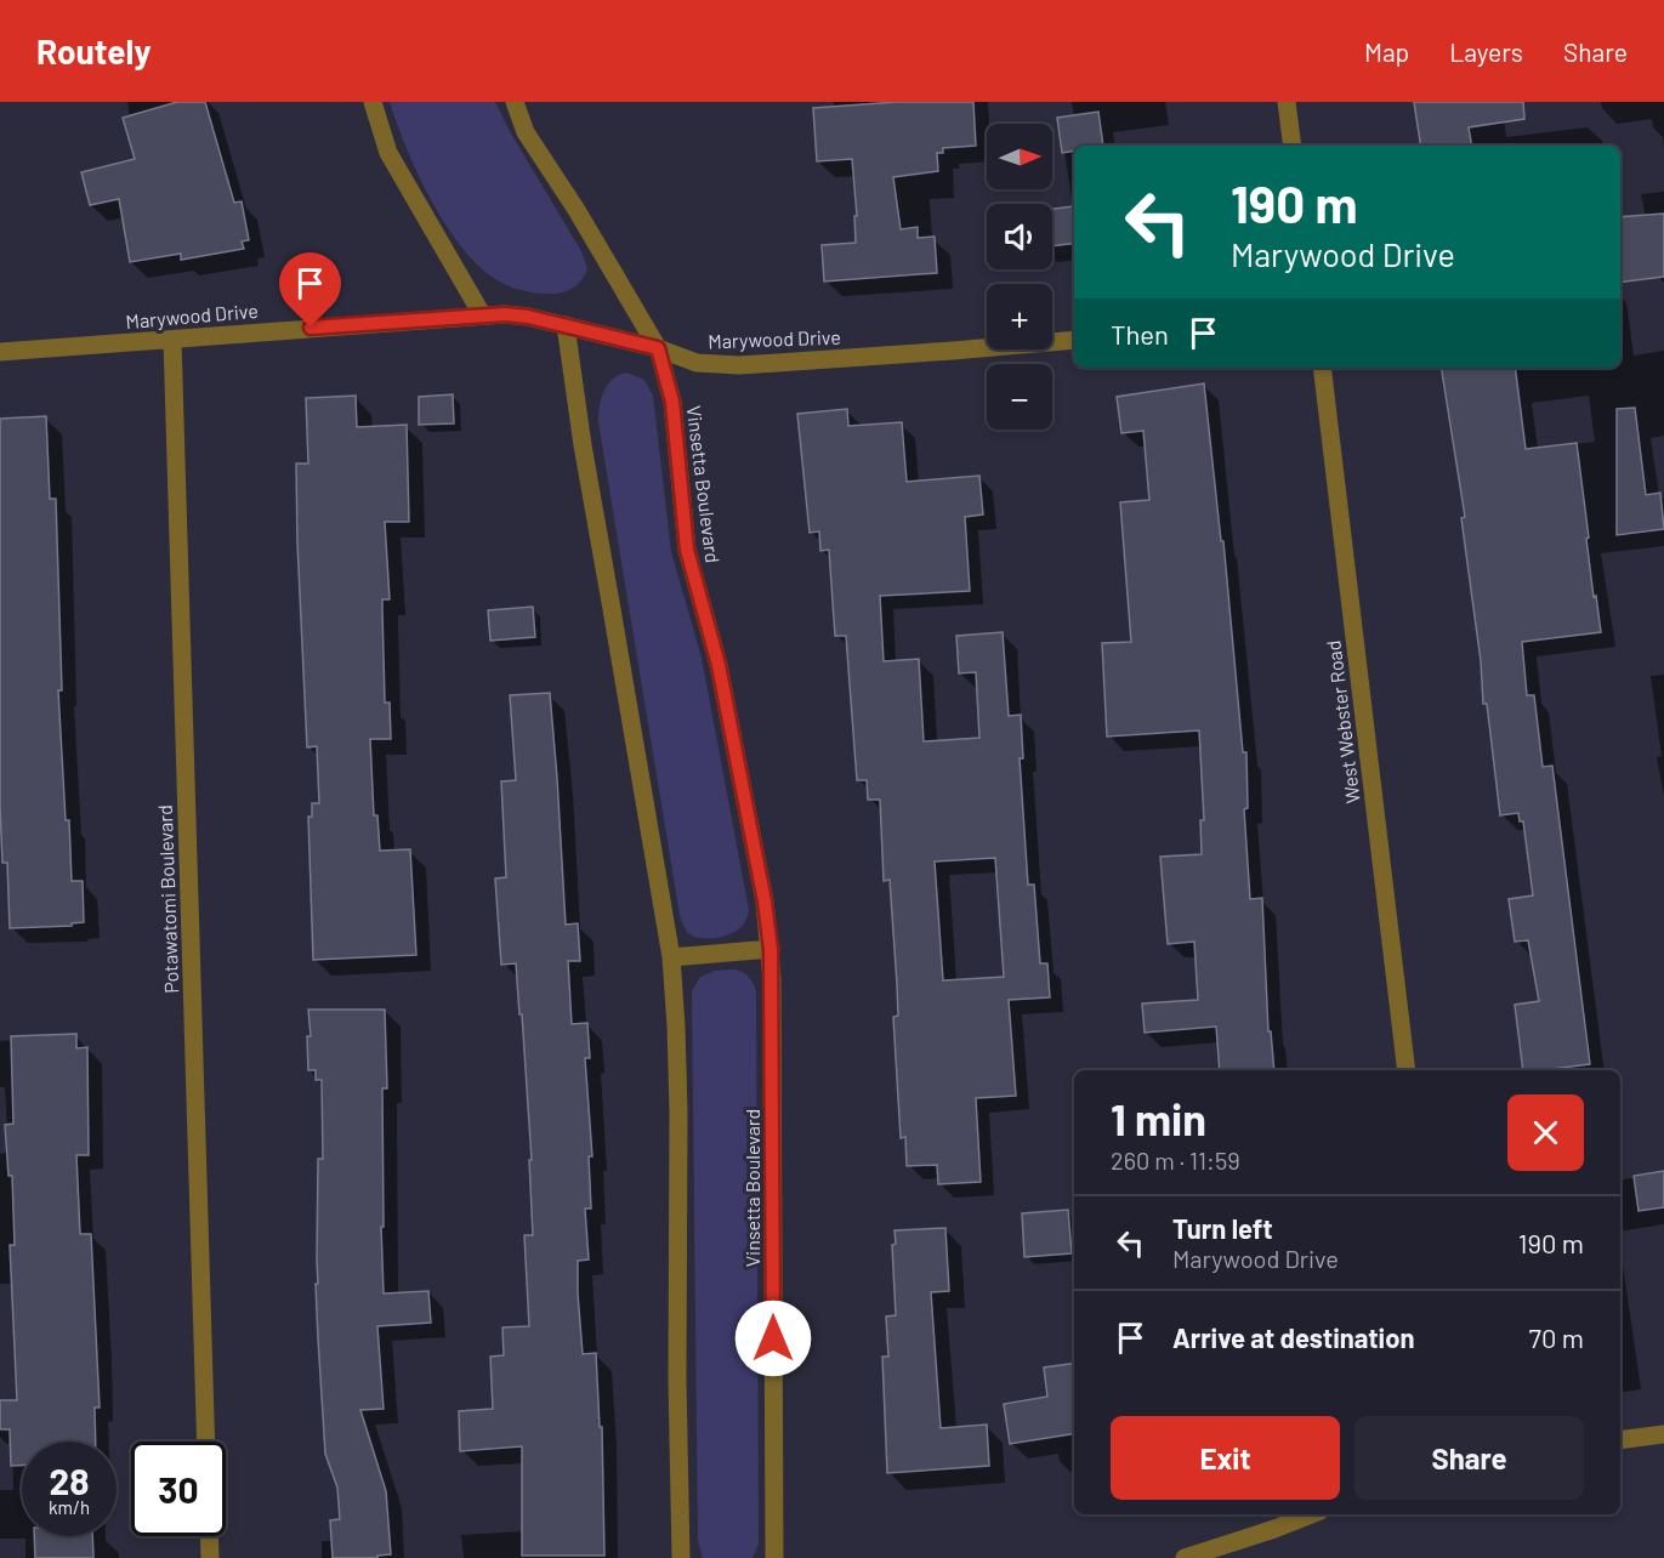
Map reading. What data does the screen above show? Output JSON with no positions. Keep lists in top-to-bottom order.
{
  "streets": {
    "street": [
      "Marywood Drive",
      "Vinsetta Boulevard",
      "West Webster Road",
      "Potawatomi Boulevard"
    ]
  },
  "crossings": [
    ["Marywood Drive", "Vinsetta Boulevard"],
    ["Marywood Drive", "Potawatomi Boulevard"]
  ],
  "north": "right",
  "page": {
    "header": "Routely",
    "nav": ["Map", "Layers", "Share"],
    "map_buttons": ["+", "−"],
    "turn": ["190 m", "Marywood Drive"],
    "then": "Then",
    "heading": ["1 min", "260 m · 11:59"],
    "list": [
      {
        "name": "Turn left",
        "note": "Marywood Drive",
        "value": "190 m"
      },
      {
        "name": "Arrive at destination",
        "value": "70 m"
      }
    ],
    "buttons": ["Exit", "Share"],
    "speed": "28 km/h",
    "limit": "30"
  }
}
